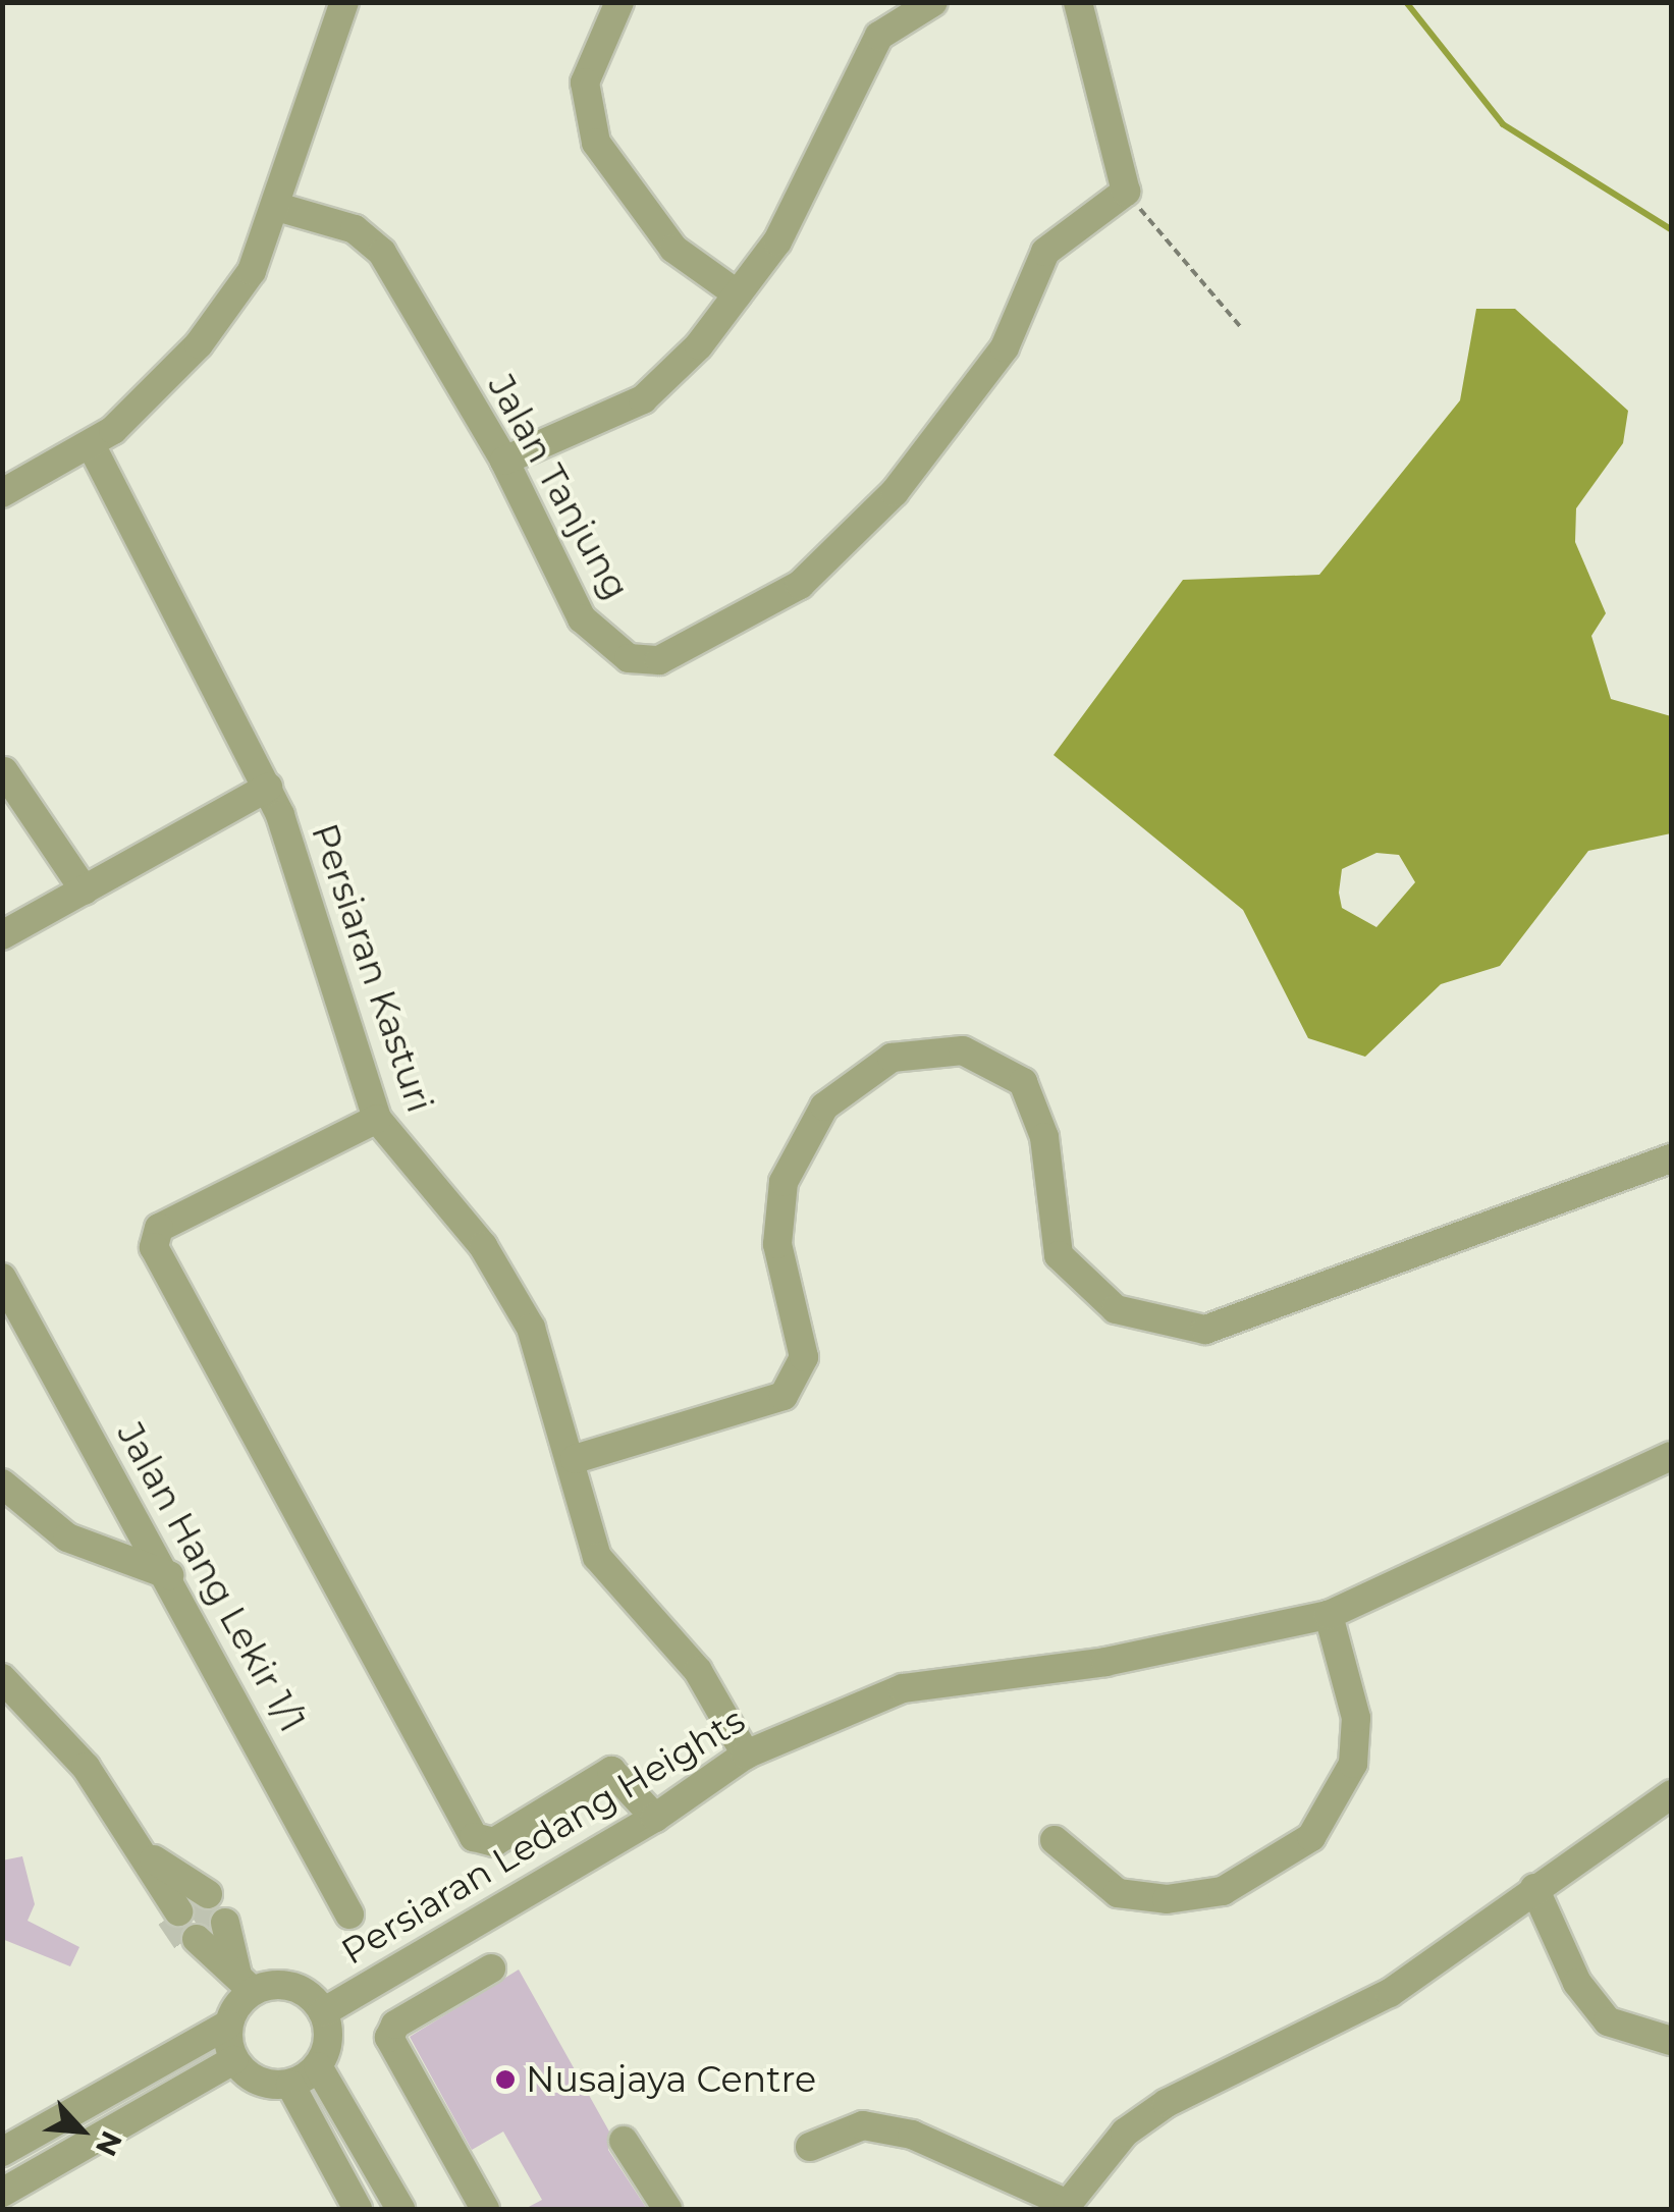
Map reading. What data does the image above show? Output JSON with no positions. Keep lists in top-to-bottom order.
{
  "streets": {
    "street": [
      "Jalan Tanjung",
      "Persiaran Kasturi",
      "Jalan Hang Lekir 1/1",
      "Persiaran Ledang Heights"
    ]
  },
  "crossings": [
    ["Persiaran Kasturi", "Persiaran Ledang Heights"]
  ],
  "places": ["Nusajaya Centre"],
  "north": "bottom right"
}
